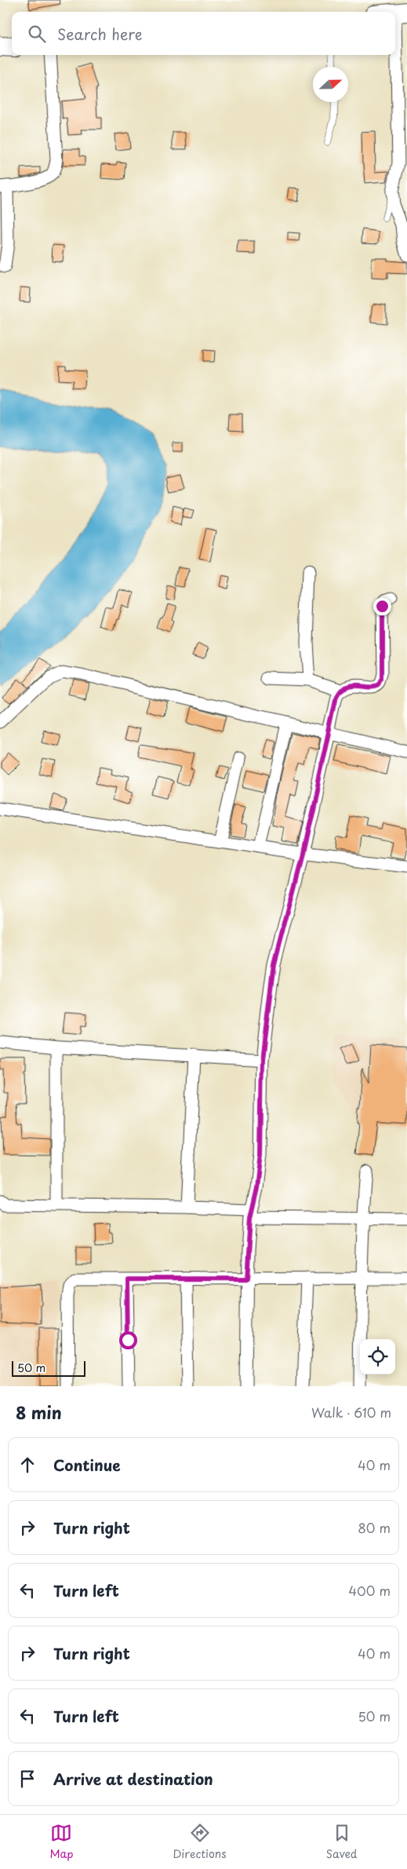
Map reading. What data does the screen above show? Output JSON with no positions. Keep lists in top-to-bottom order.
{
  "scale_bar": "50 m",
  "north": "right",
  "page": {
    "search": "Search here",
    "scale": "50 m",
    "heading": ["8 min", "Walk · 610 m"],
    "list": [
      ["Continue", "40 m"],
      ["Turn right", "80 m"],
      ["Turn left", "400 m"],
      ["Turn right", "40 m"],
      ["Turn left", "50 m"],
      "Arrive at destination"
    ],
    "nav": ["Map", "Directions", "Saved"]
  }
}
